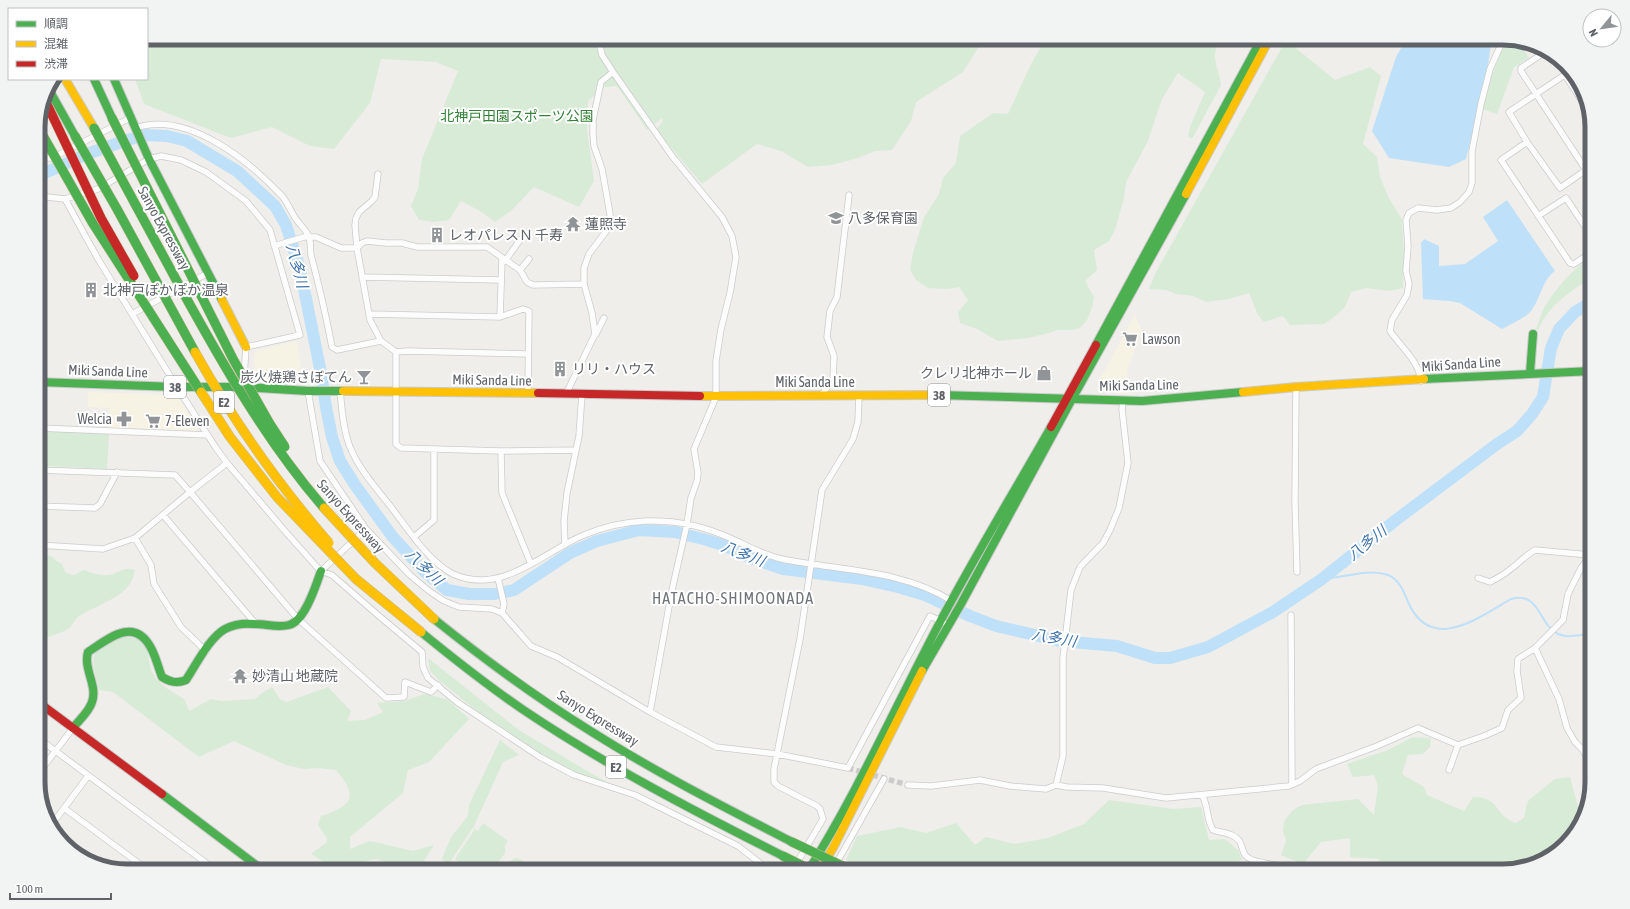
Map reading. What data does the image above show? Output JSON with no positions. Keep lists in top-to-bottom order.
{
  "streets": {
    "main road": [
      "Sanyo Expressway",
      "Miki Sanda Line",
      "38",
      "E2"
    ]
  },
  "districts": ["HATACHO-SHIMOONADA"],
  "water": ["八多川"],
  "parks": ["北神戸田園スポーツ公園"],
  "places": {
    "school or university": ["八多保育園"],
    "temple": ["蓮照寺", "妙清山 地蔵院"],
    "building": ["レオパレスＮ 千寿", "北神戸ぽかぽか温泉", "リリ・ハウス"],
    "supermarket": ["Lawson", "7-Eleven"],
    "shop": ["クレリ北神ホール"],
    "bar": ["炭火焼鶏さぼてん"],
    "pharmacy": ["Welcia"]
  },
  "legend": ["順調", "混雑", "渋滞"],
  "scale_bar": "100 m",
  "north": "bottom left"
}
